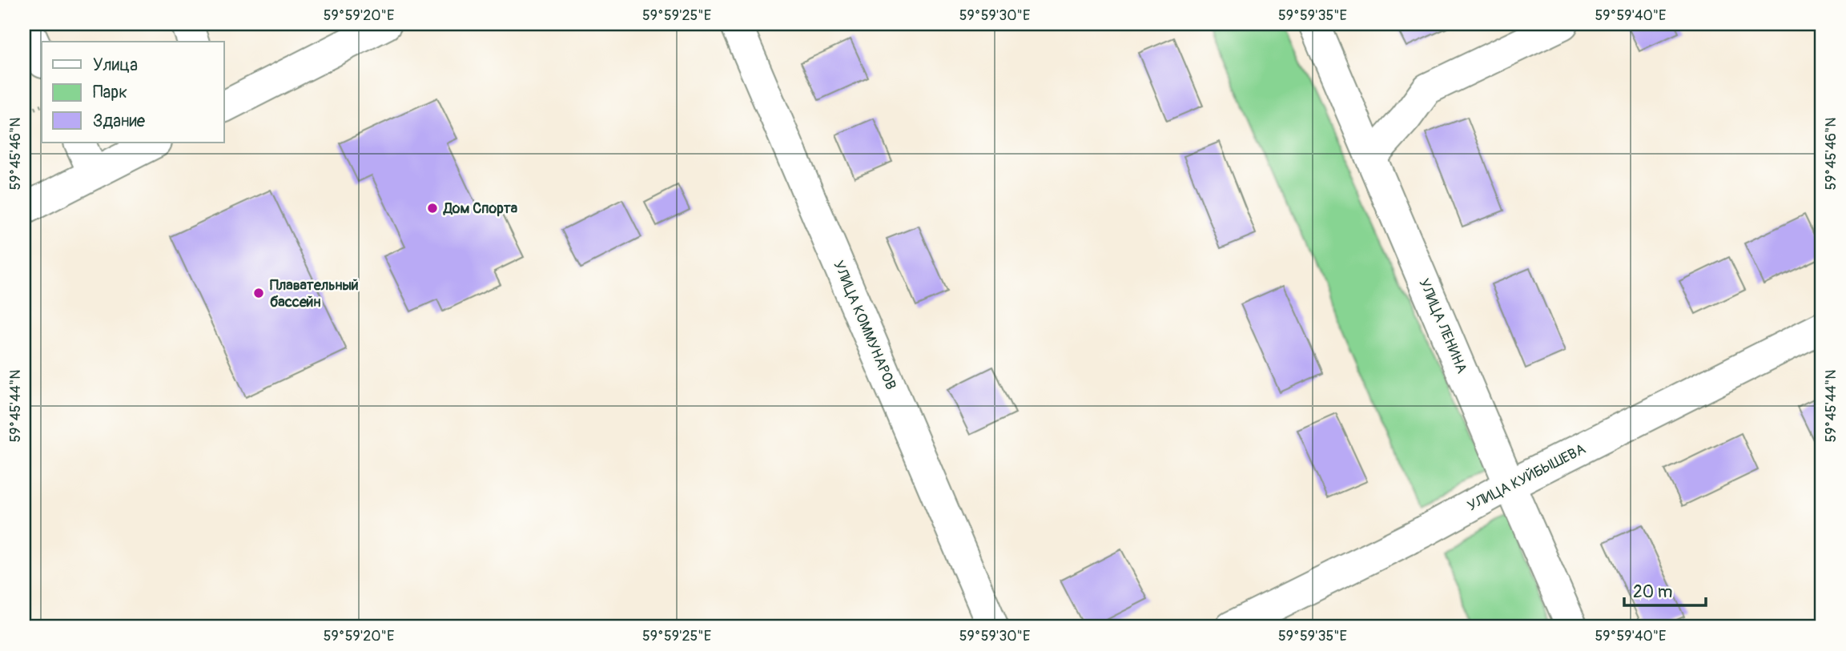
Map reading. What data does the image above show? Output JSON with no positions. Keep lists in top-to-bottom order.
{
  "streets": {
    "street": ["УЛИЦА КОММУНАРОВ", "УЛИЦА ЛЕНИНА", "УЛИЦА КУЙБЫШЕВА"]
  },
  "crossings": [
    ["УЛИЦА ЛЕНИНА", "УЛИЦА КУЙБЫШЕВА"]
  ],
  "places": ["Дом Спорта", "Плавательный бассейн"],
  "legend": ["Улица", "Парк", "Здание"],
  "scale_bar": "20 m",
  "coordinates": [
    "59°59'20\"E",
    "59°59'25\"E",
    "59°59'30\"E",
    "59°59'35\"E",
    "59°59'40\"E",
    "59°45'46\"N",
    "59°45'44\"N"
  ]
}
